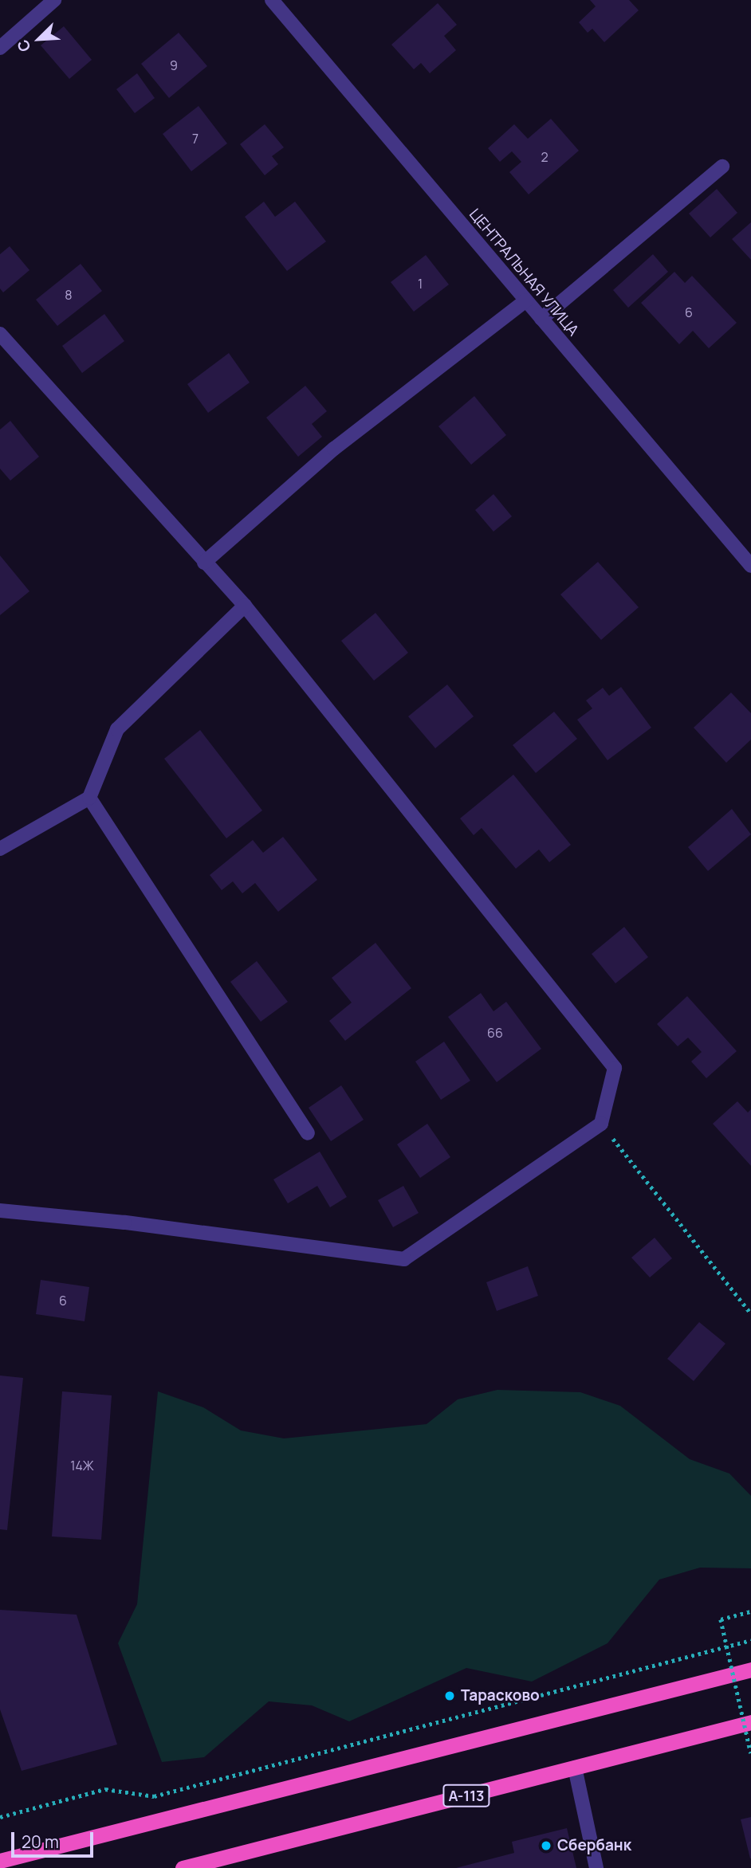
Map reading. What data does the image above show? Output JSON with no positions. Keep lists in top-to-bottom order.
{
  "streets": {
    "highway": ["А-113"],
    "street": ["ЦЕНТРАЛЬНАЯ УЛИЦА"]
  },
  "places": ["Тарасково", "Сбербанк"],
  "house_numbers": [
    "9",
    "7",
    "2",
    "1",
    "8",
    "6",
    "66",
    "6",
    "14Ж"
  ],
  "scale_bar": "20 m",
  "north": "bottom left"
}
